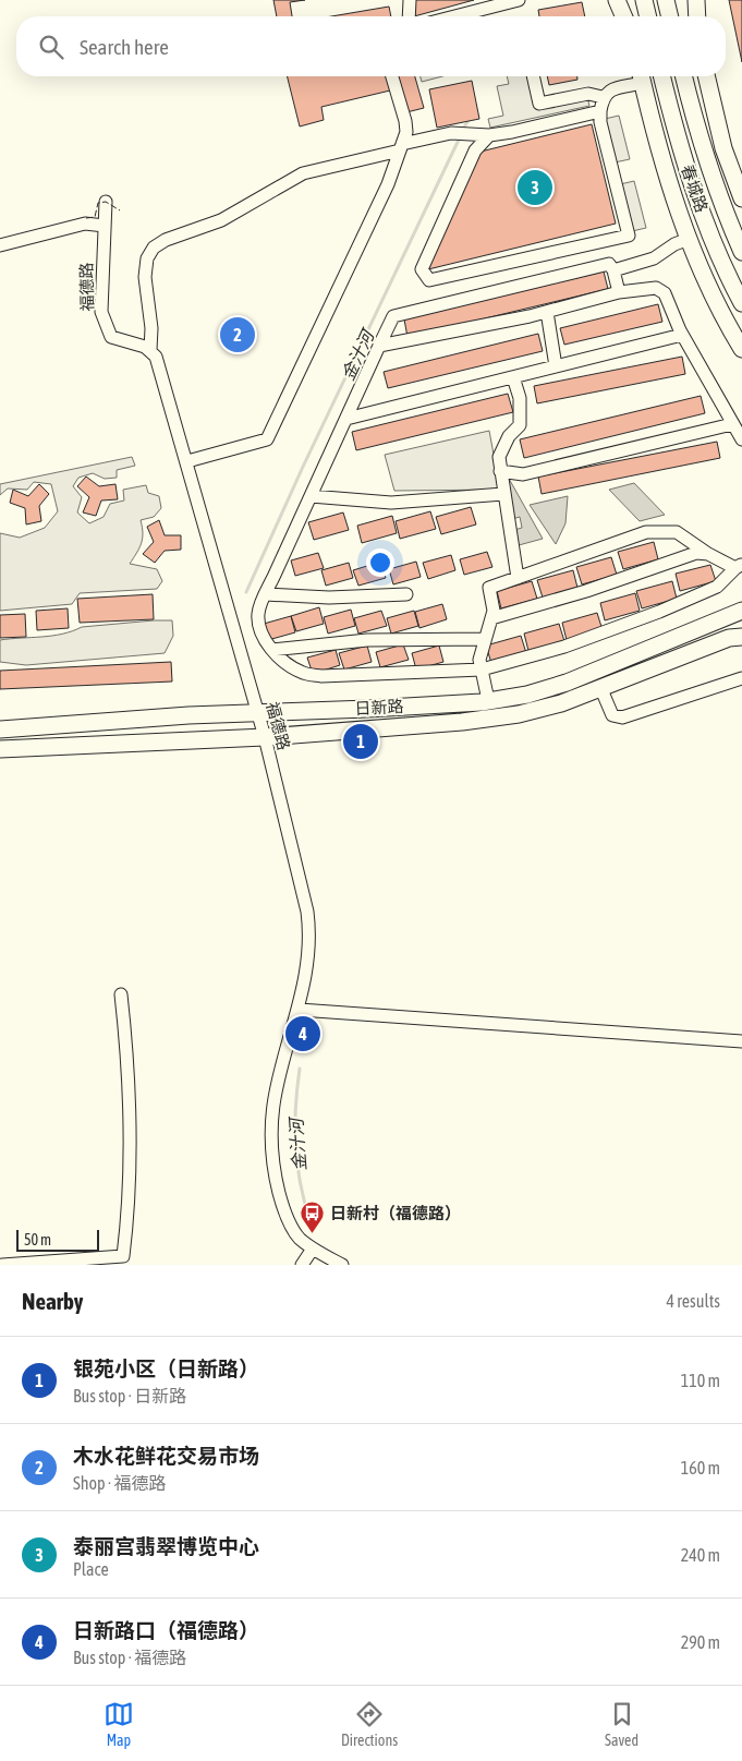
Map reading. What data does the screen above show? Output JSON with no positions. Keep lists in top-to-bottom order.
{
  "streets": {
    "main road": ["春城路", "日新路"],
    "street": ["福德路"]
  },
  "crossings": [
    ["福德路", "日新路"]
  ],
  "water": ["金汁河"],
  "places": {
    "bus stop": ["日新村（福德路）"]
  },
  "scale_bar": "50 m",
  "page": {
    "search": "Search here",
    "pins": [
      "3",
      "2",
      "1",
      "4"
    ],
    "scale": "50 m",
    "heading": ["Nearby", "4 results"],
    "list": [
      {
        "mark": "1",
        "name": "银苑小区（日新路）",
        "note": "Bus stop · 日新路",
        "value": "110 m"
      },
      {
        "mark": "2",
        "name": "木水花鲜花交易市场",
        "note": "Shop · 福德路",
        "value": "160 m"
      },
      {
        "mark": "3",
        "name": "泰丽宫翡翠博览中心",
        "note": "Place",
        "value": "240 m"
      },
      {
        "mark": "4",
        "name": "日新路口（福德路）",
        "note": "Bus stop · 福德路",
        "value": "290 m"
      }
    ],
    "nav": ["Map", "Directions", "Saved"]
  }
}
